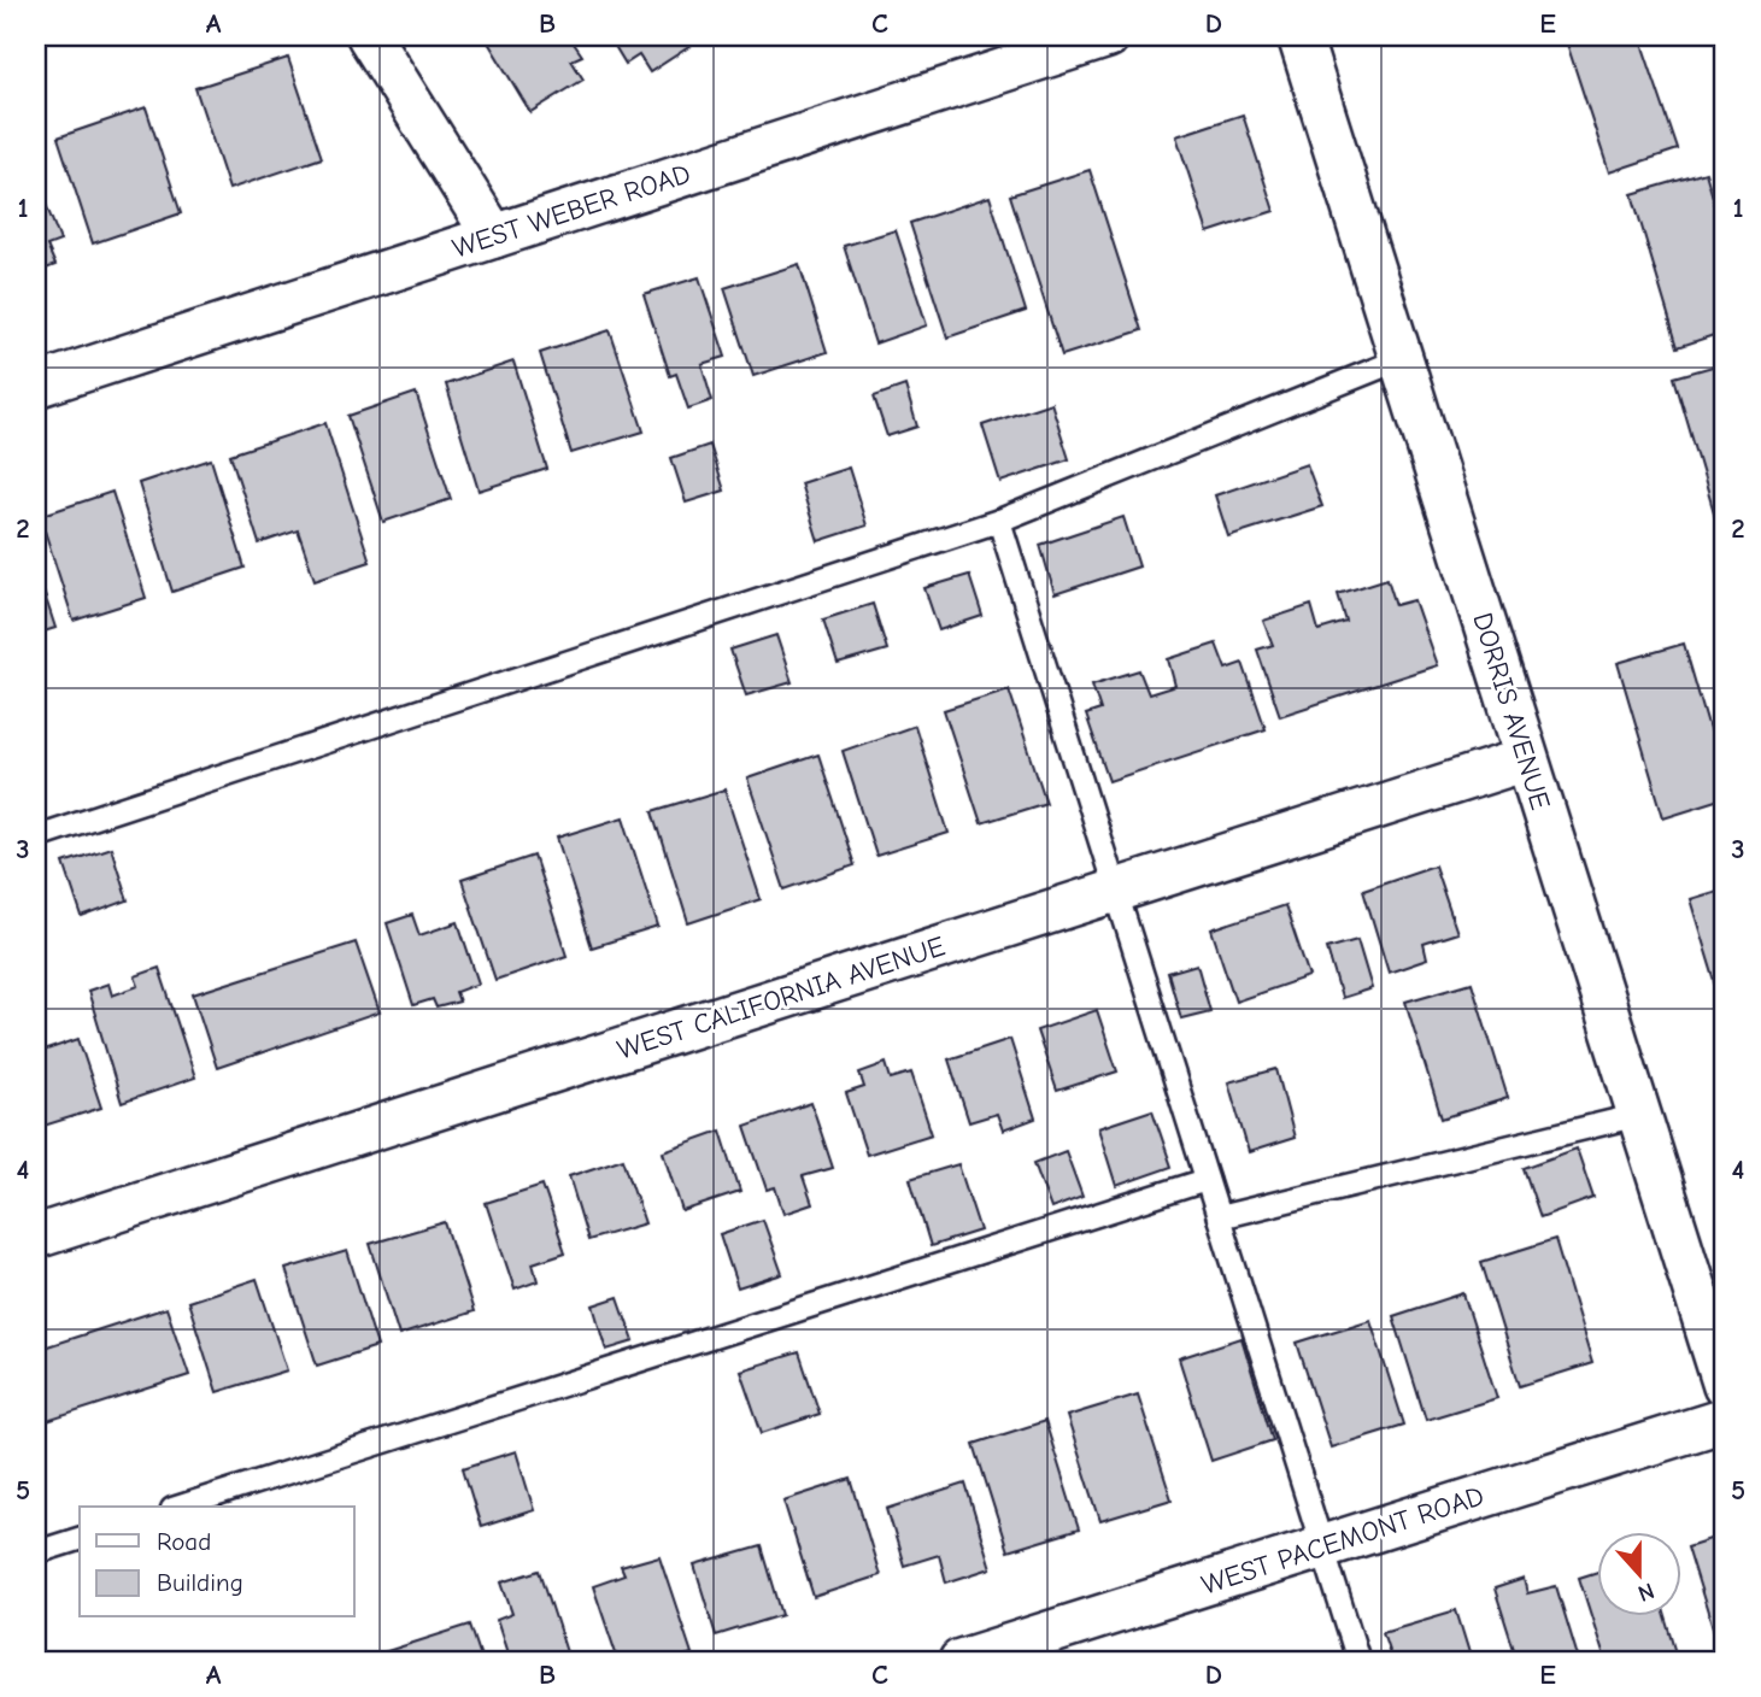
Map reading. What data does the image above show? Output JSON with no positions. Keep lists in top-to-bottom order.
{
  "streets": {
    "street": [
      "WEST WEBER ROAD",
      "DORRIS AVENUE",
      "WEST CALIFORNIA AVENUE",
      "WEST PACEMONT ROAD"
    ]
  },
  "crossings": [
    ["DORRIS AVENUE", "WEST CALIFORNIA AVENUE"]
  ],
  "legend": ["Road", "Building"],
  "north": "bottom",
  "grid": {
    "columns": [
      "A",
      "B",
      "C",
      "D",
      "E"
    ],
    "rows": [
      "1",
      "2",
      "3",
      "4",
      "5"
    ]
  }
}
